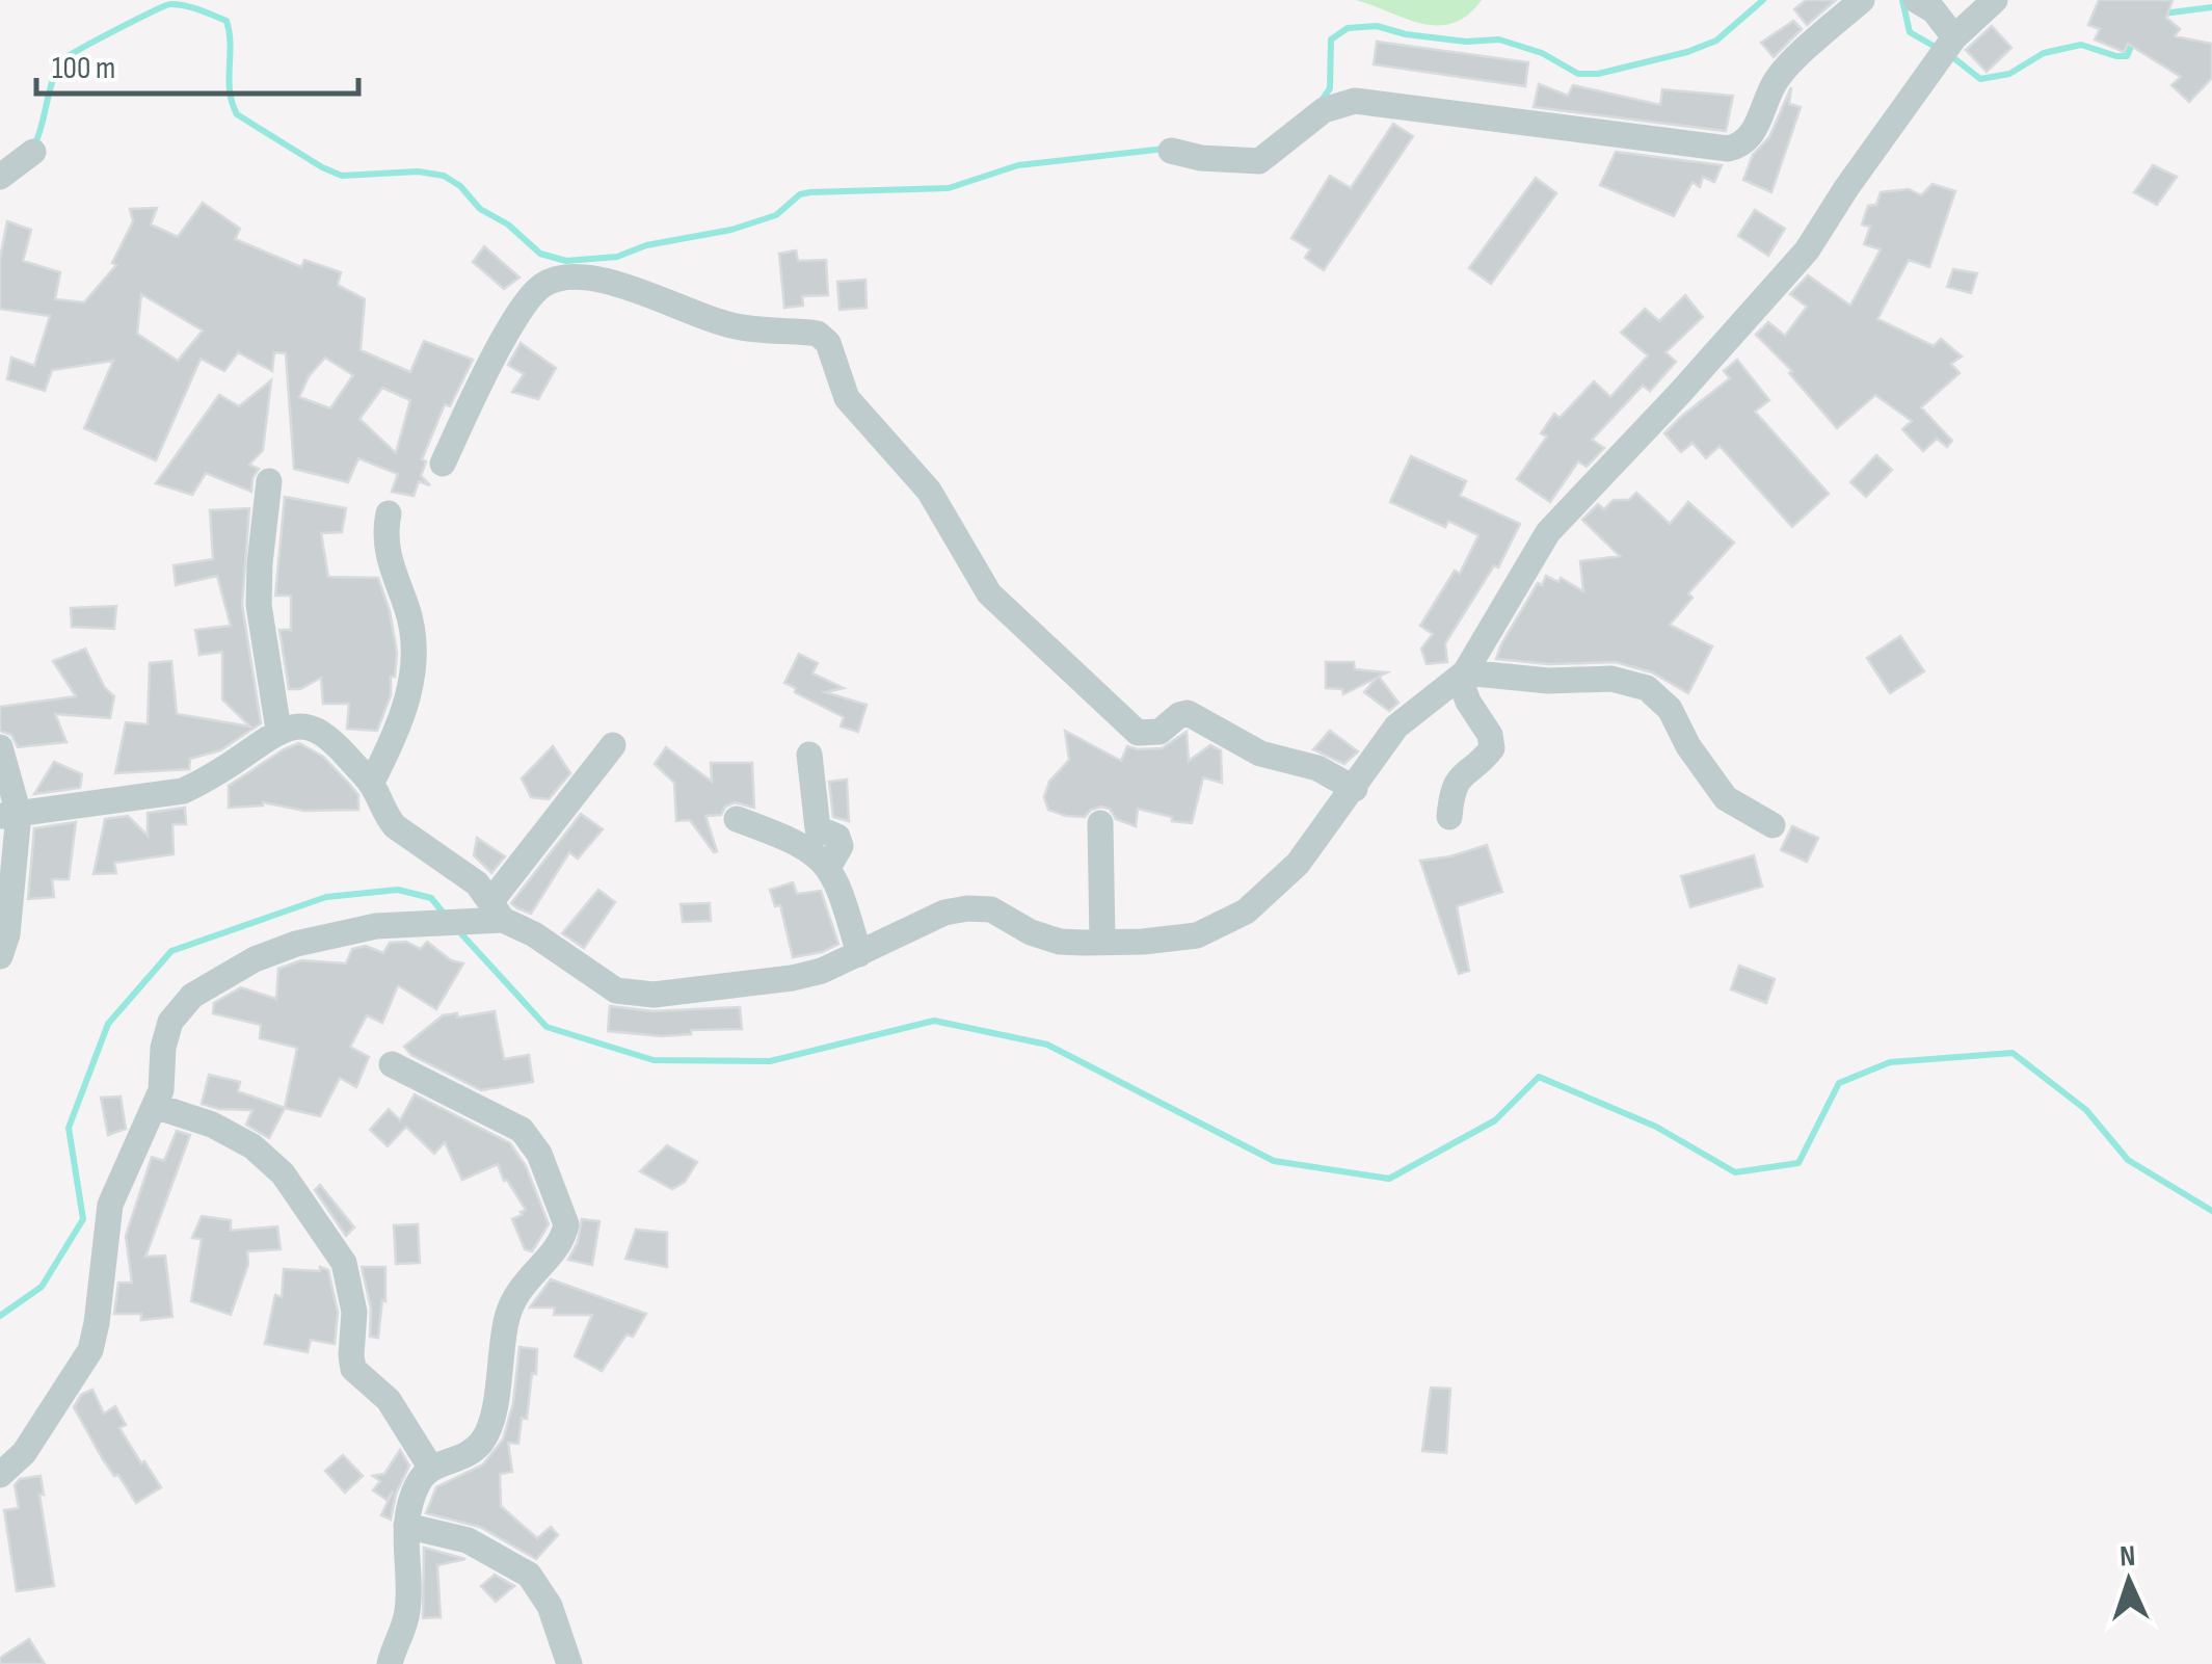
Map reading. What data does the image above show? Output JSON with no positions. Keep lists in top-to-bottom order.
{
  "scale_bar": "100 m",
  "north": "top"
}
